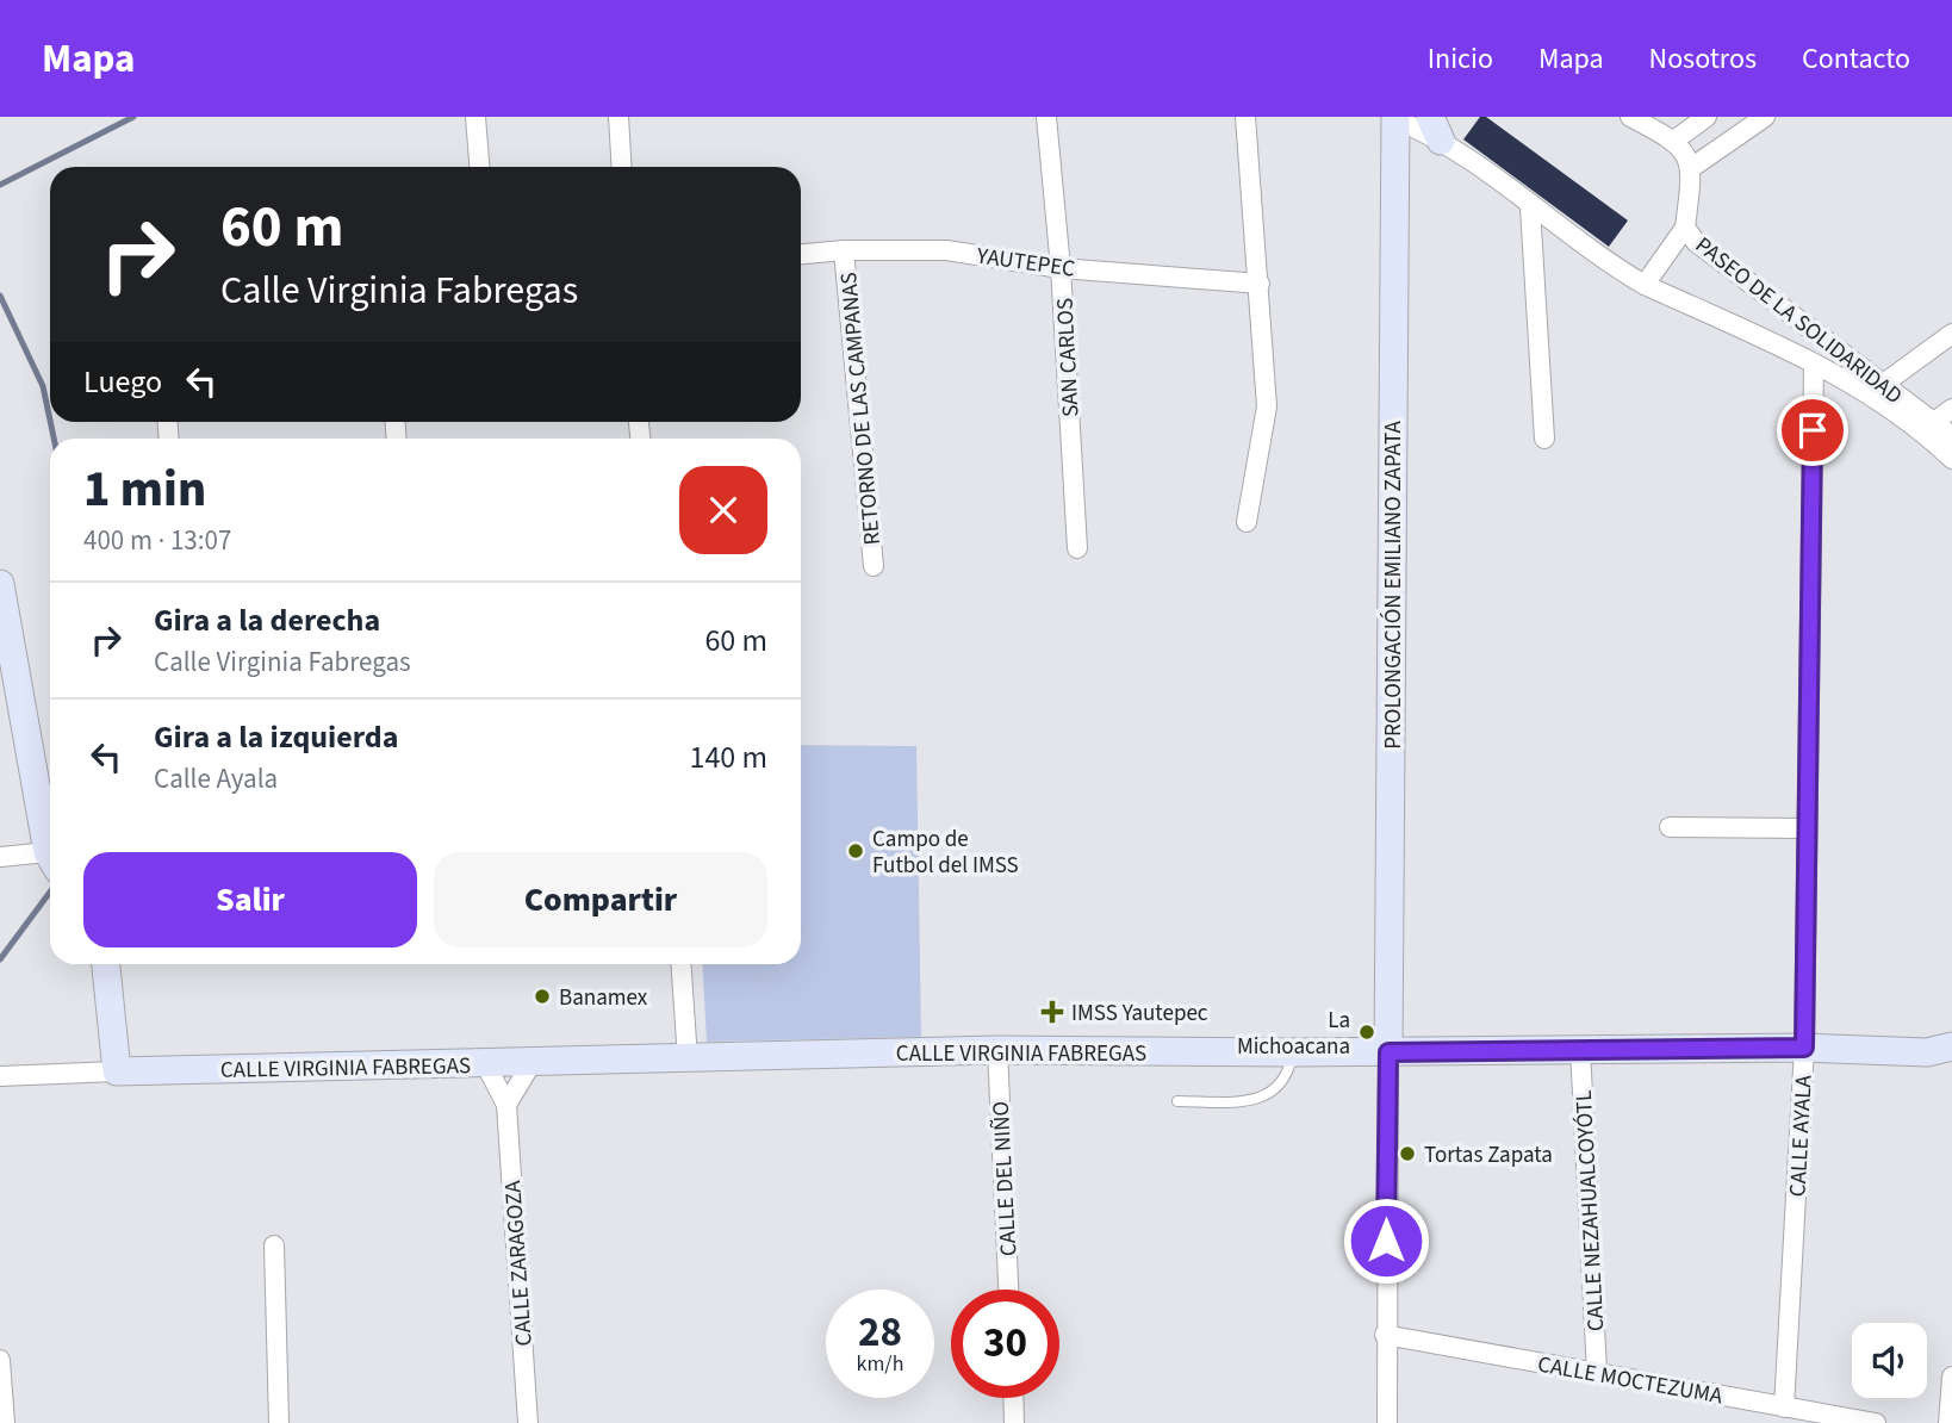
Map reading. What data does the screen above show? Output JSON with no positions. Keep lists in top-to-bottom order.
{
  "streets": {
    "main road": ["PROLONGACIÓN EMILIANO ZAPATA", "CALLE VIRGINIA FABREGAS"],
    "street": [
      "YAUTEPEC",
      "PASEO DE LA SOLIDARIDAD",
      "SAN CARLOS",
      "RETORNO DE LAS CAMPANAS",
      "CALLE AYALA",
      "CALLE DEL NIÑO",
      "CALLE NEZAHUALCOYÓTL",
      "CALLE ZARAGOZA",
      "CALLE MOCTEZUMA"
    ]
  },
  "crossings": [
    ["YAUTEPEC", "SAN CARLOS"],
    ["YAUTEPEC", "RETORNO DE LAS CAMPANAS"],
    ["PASEO DE LA SOLIDARIDAD", "PROLONGACIÓN EMILIANO ZAPATA"],
    ["PASEO DE LA SOLIDARIDAD", "CALLE AYALA"],
    ["PROLONGACIÓN EMILIANO ZAPATA", "CALLE VIRGINIA FABREGAS"],
    ["CALLE VIRGINIA FABREGAS", "CALLE AYALA"],
    ["CALLE VIRGINIA FABREGAS", "CALLE DEL NIÑO"],
    ["CALLE VIRGINIA FABREGAS", "CALLE NEZAHUALCOYÓTL"],
    ["CALLE VIRGINIA FABREGAS", "CALLE ZARAGOZA"],
    ["CALLE AYALA", "CALLE MOCTEZUMA"],
    ["CALLE NEZAHUALCOYÓTL", "CALLE MOCTEZUMA"]
  ],
  "places": {
    "other": [
      "Campo de Futbol del IMSS",
      "Banamex",
      "La Michoacana",
      "Tortas Zapata"
    ],
    "health": ["IMSS Yautepec"]
  },
  "page": {
    "header": "Mapa",
    "nav": [
      "Inicio",
      "Mapa",
      "Nosotros",
      "Contacto"
    ],
    "turn": ["60 m", "Calle Virginia Fabregas"],
    "then": "Luego",
    "heading": ["1 min", "400 m · 13:07"],
    "list": [
      {
        "name": "Gira a la derecha",
        "note": "Calle Virginia Fabregas",
        "value": "60 m"
      },
      {
        "name": "Gira a la izquierda",
        "note": "Calle Ayala",
        "value": "140 m"
      }
    ],
    "buttons": ["Salir", "Compartir"],
    "speed": "28 km/h",
    "limit": "30"
  }
}
